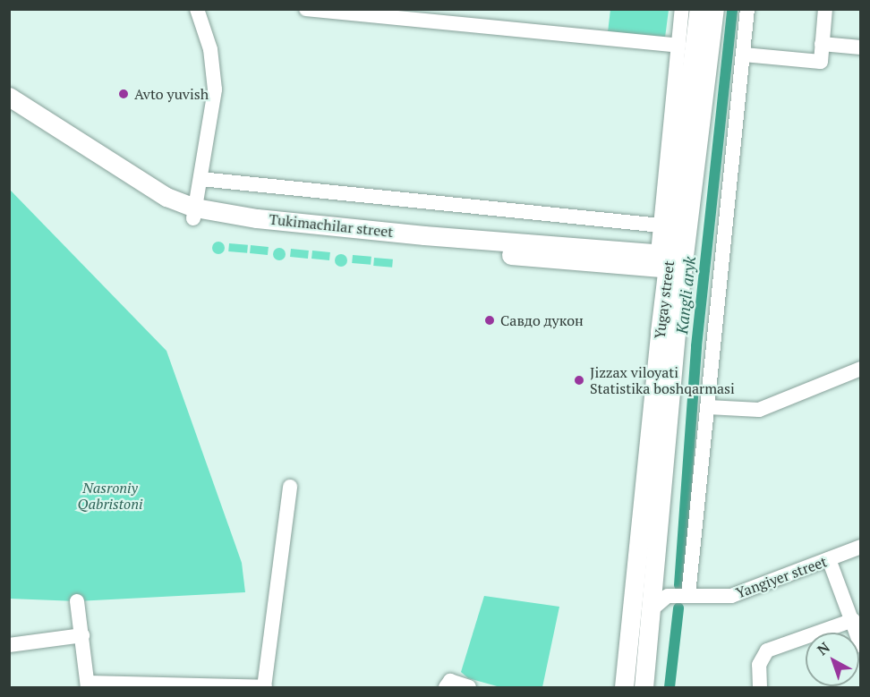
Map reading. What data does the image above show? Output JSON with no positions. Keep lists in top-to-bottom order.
{
  "streets": {
    "main road": ["Tukimachilar street", "Yugay street"],
    "street": ["Yangiyer street"]
  },
  "crossings": [
    ["Tukimachilar street", "Yugay street"]
  ],
  "water": ["Kangli aryk"],
  "parks": ["Nasroniy Qabristoni"],
  "places": ["Avto yuvish", "Cавдо дукон", "Jizzax viloyati Statistika boshqarmasi"],
  "north": "top left"
}
